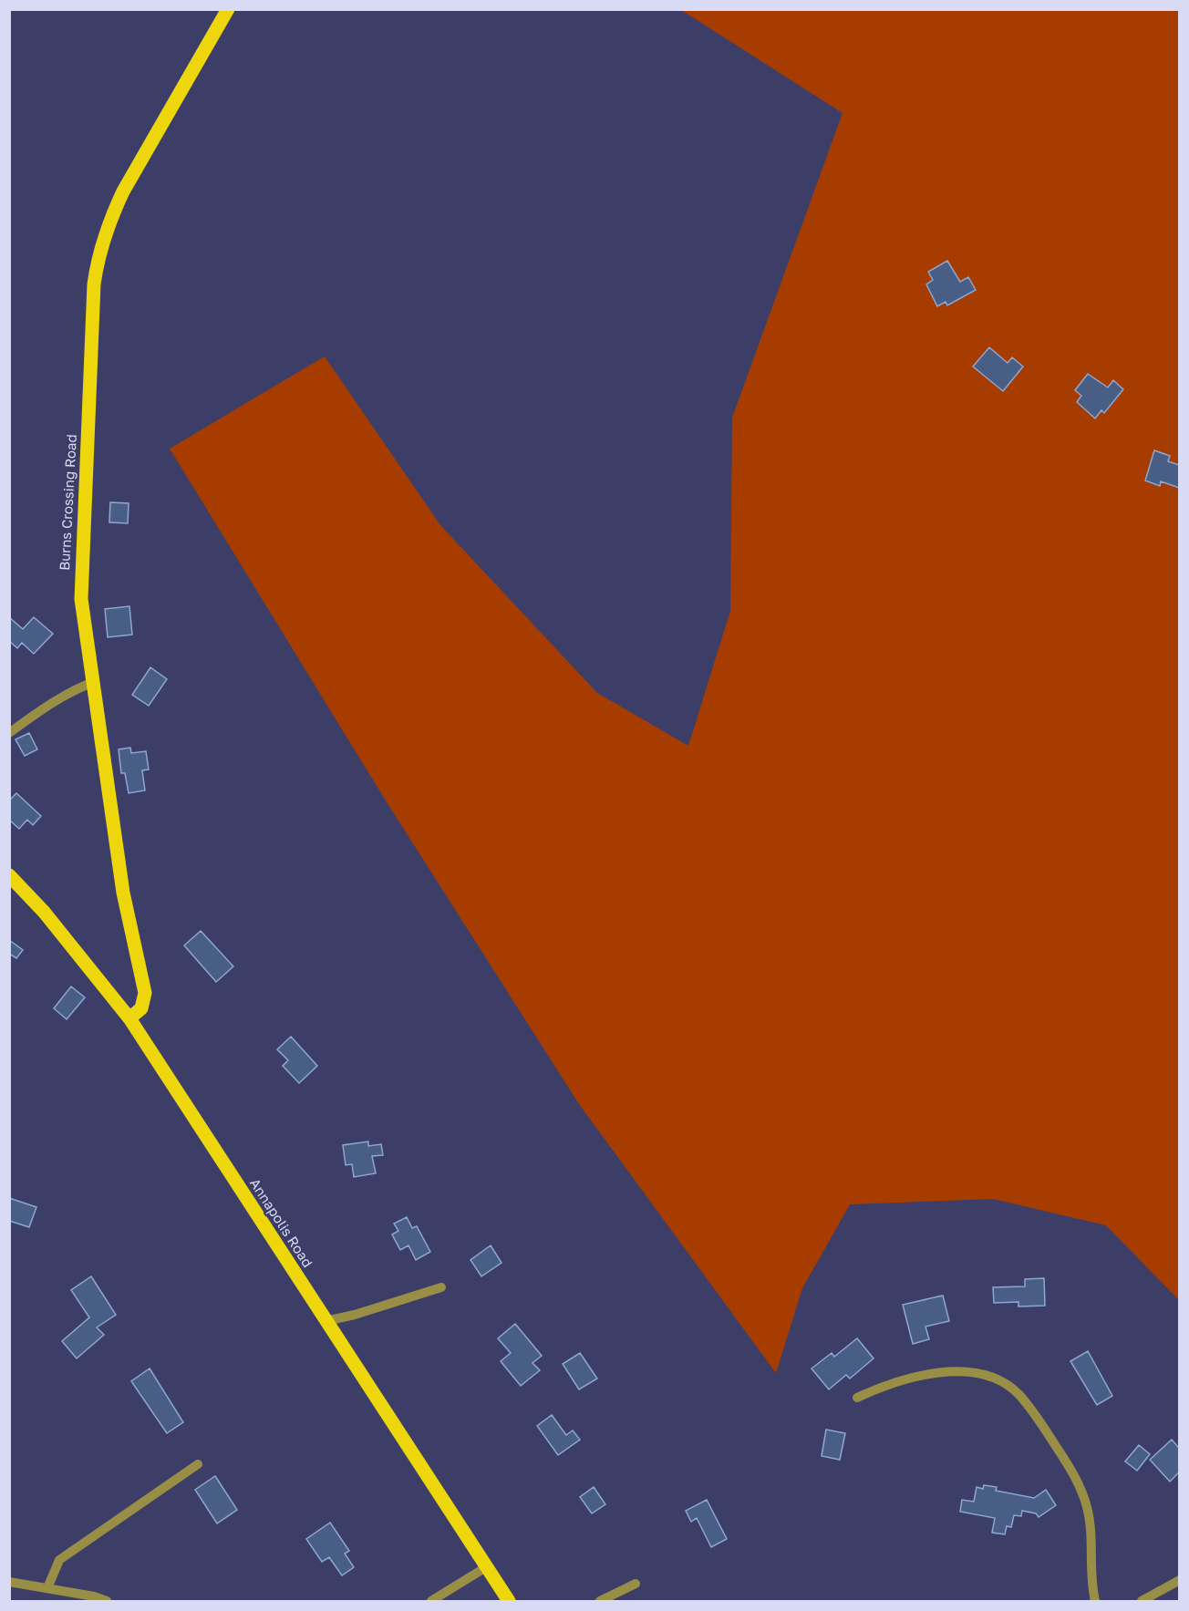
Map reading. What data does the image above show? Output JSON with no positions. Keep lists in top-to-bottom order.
{
  "streets": {
    "main road": ["Burns Crossing Road", "Annapolis Road"]
  },
  "crossings": [
    ["Burns Crossing Road", "Annapolis Road"]
  ]
}
